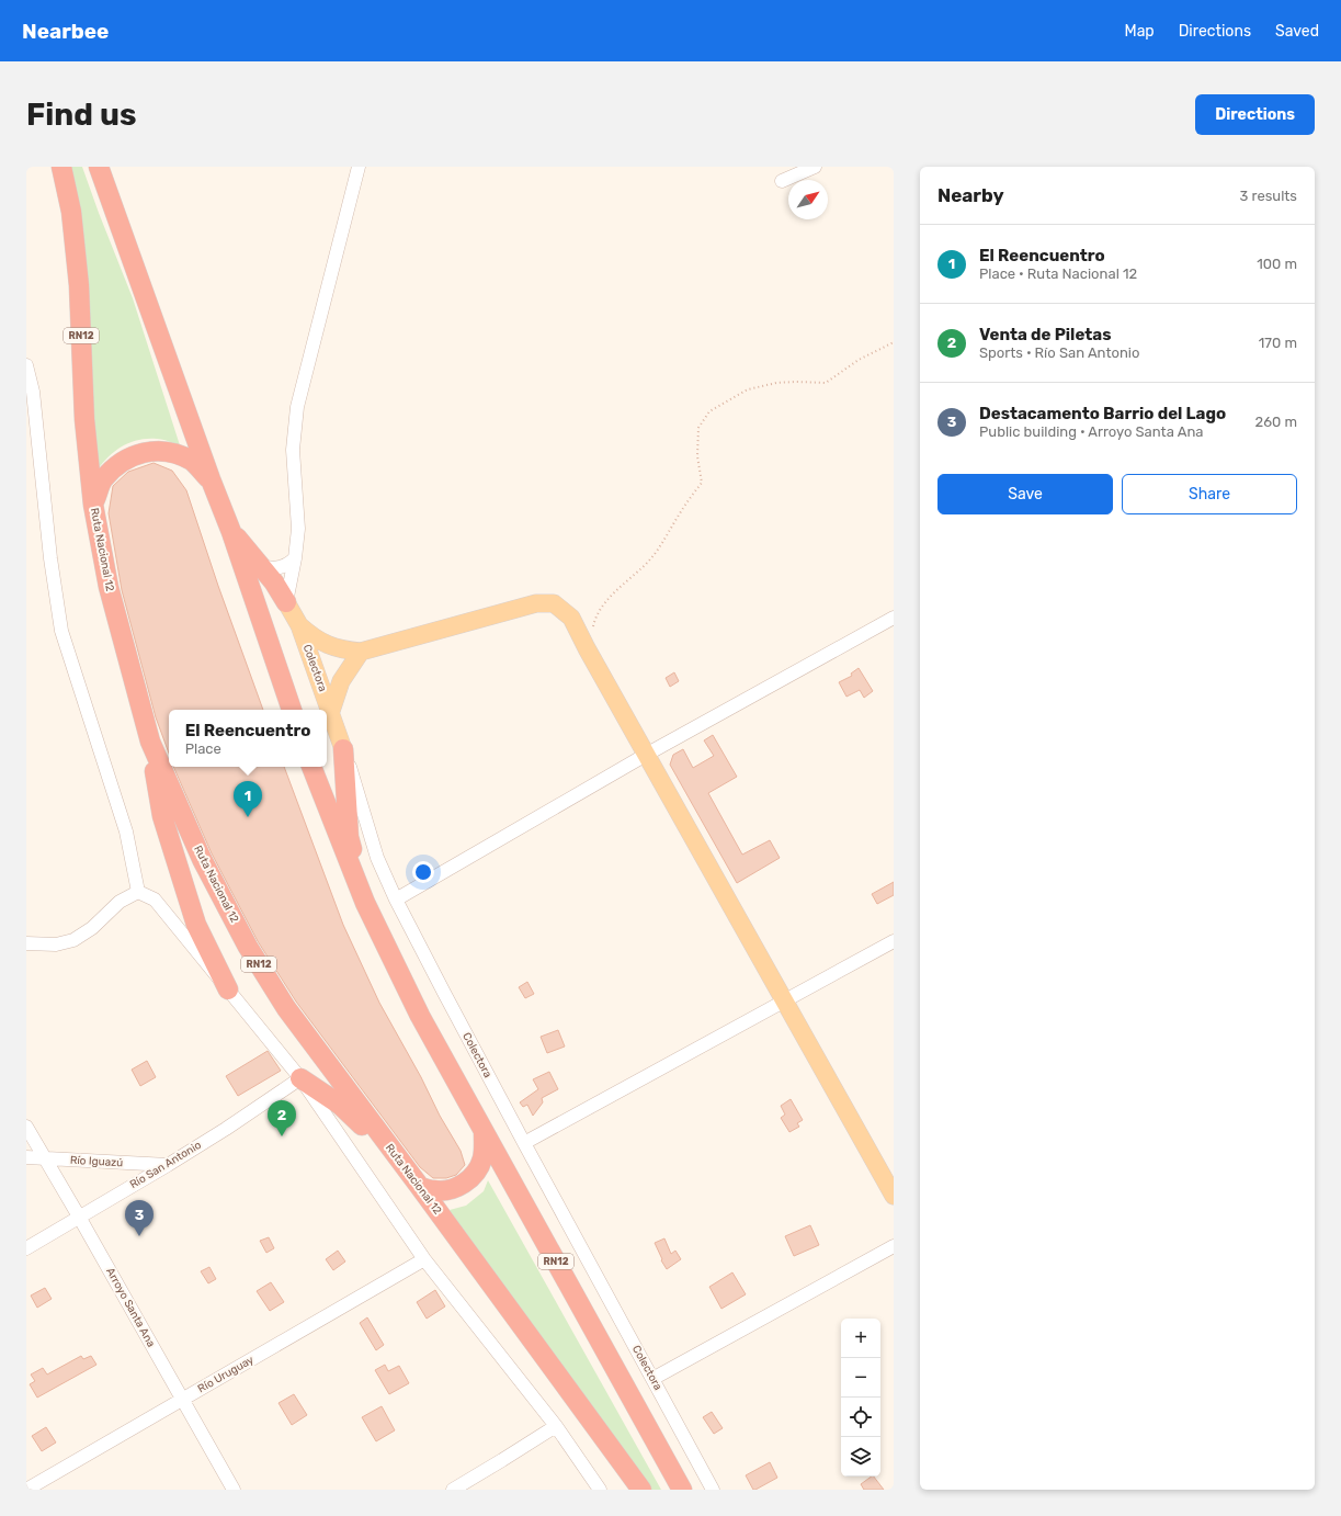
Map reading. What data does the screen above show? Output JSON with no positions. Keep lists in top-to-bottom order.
{
  "streets": {
    "highway": ["RN12", "Ruta Nacional 12"],
    "main road": ["Colectora"],
    "street": [
      "Río Iguazú",
      "Río San Antonio",
      "Arroyo Santa Ana",
      "Río Uruguay"
    ]
  },
  "crossings": [
    ["Río Iguazú", "Río San Antonio"],
    ["Río Iguazú", "Arroyo Santa Ana"],
    ["Río San Antonio", "Arroyo Santa Ana"],
    ["Arroyo Santa Ana", "Río Uruguay"]
  ],
  "north": "top right",
  "page": {
    "header": "Nearbee",
    "nav": ["Map", "Directions", "Saved"],
    "buttons": [
      "Directions",
      ["Save", "Share"]
    ],
    "title": "Find us",
    "heading": ["Nearby", "3 results"],
    "list": [
      {
        "mark": "1",
        "name": "El Reencuentro",
        "note": "Place · Ruta Nacional 12",
        "value": "100 m"
      },
      {
        "mark": "2",
        "name": "Venta de Piletas",
        "note": "Sports · Río San Antonio",
        "value": "170 m"
      },
      {
        "mark": "3",
        "name": "Destacamento Barrio del Lago",
        "note": "Public building · Arroyo Santa Ana",
        "value": "260 m"
      }
    ],
    "popup": ["El Reencuentro", "Place"],
    "pins": ["1", "2", "3"],
    "map_buttons": ["+", "−"]
  }
}
